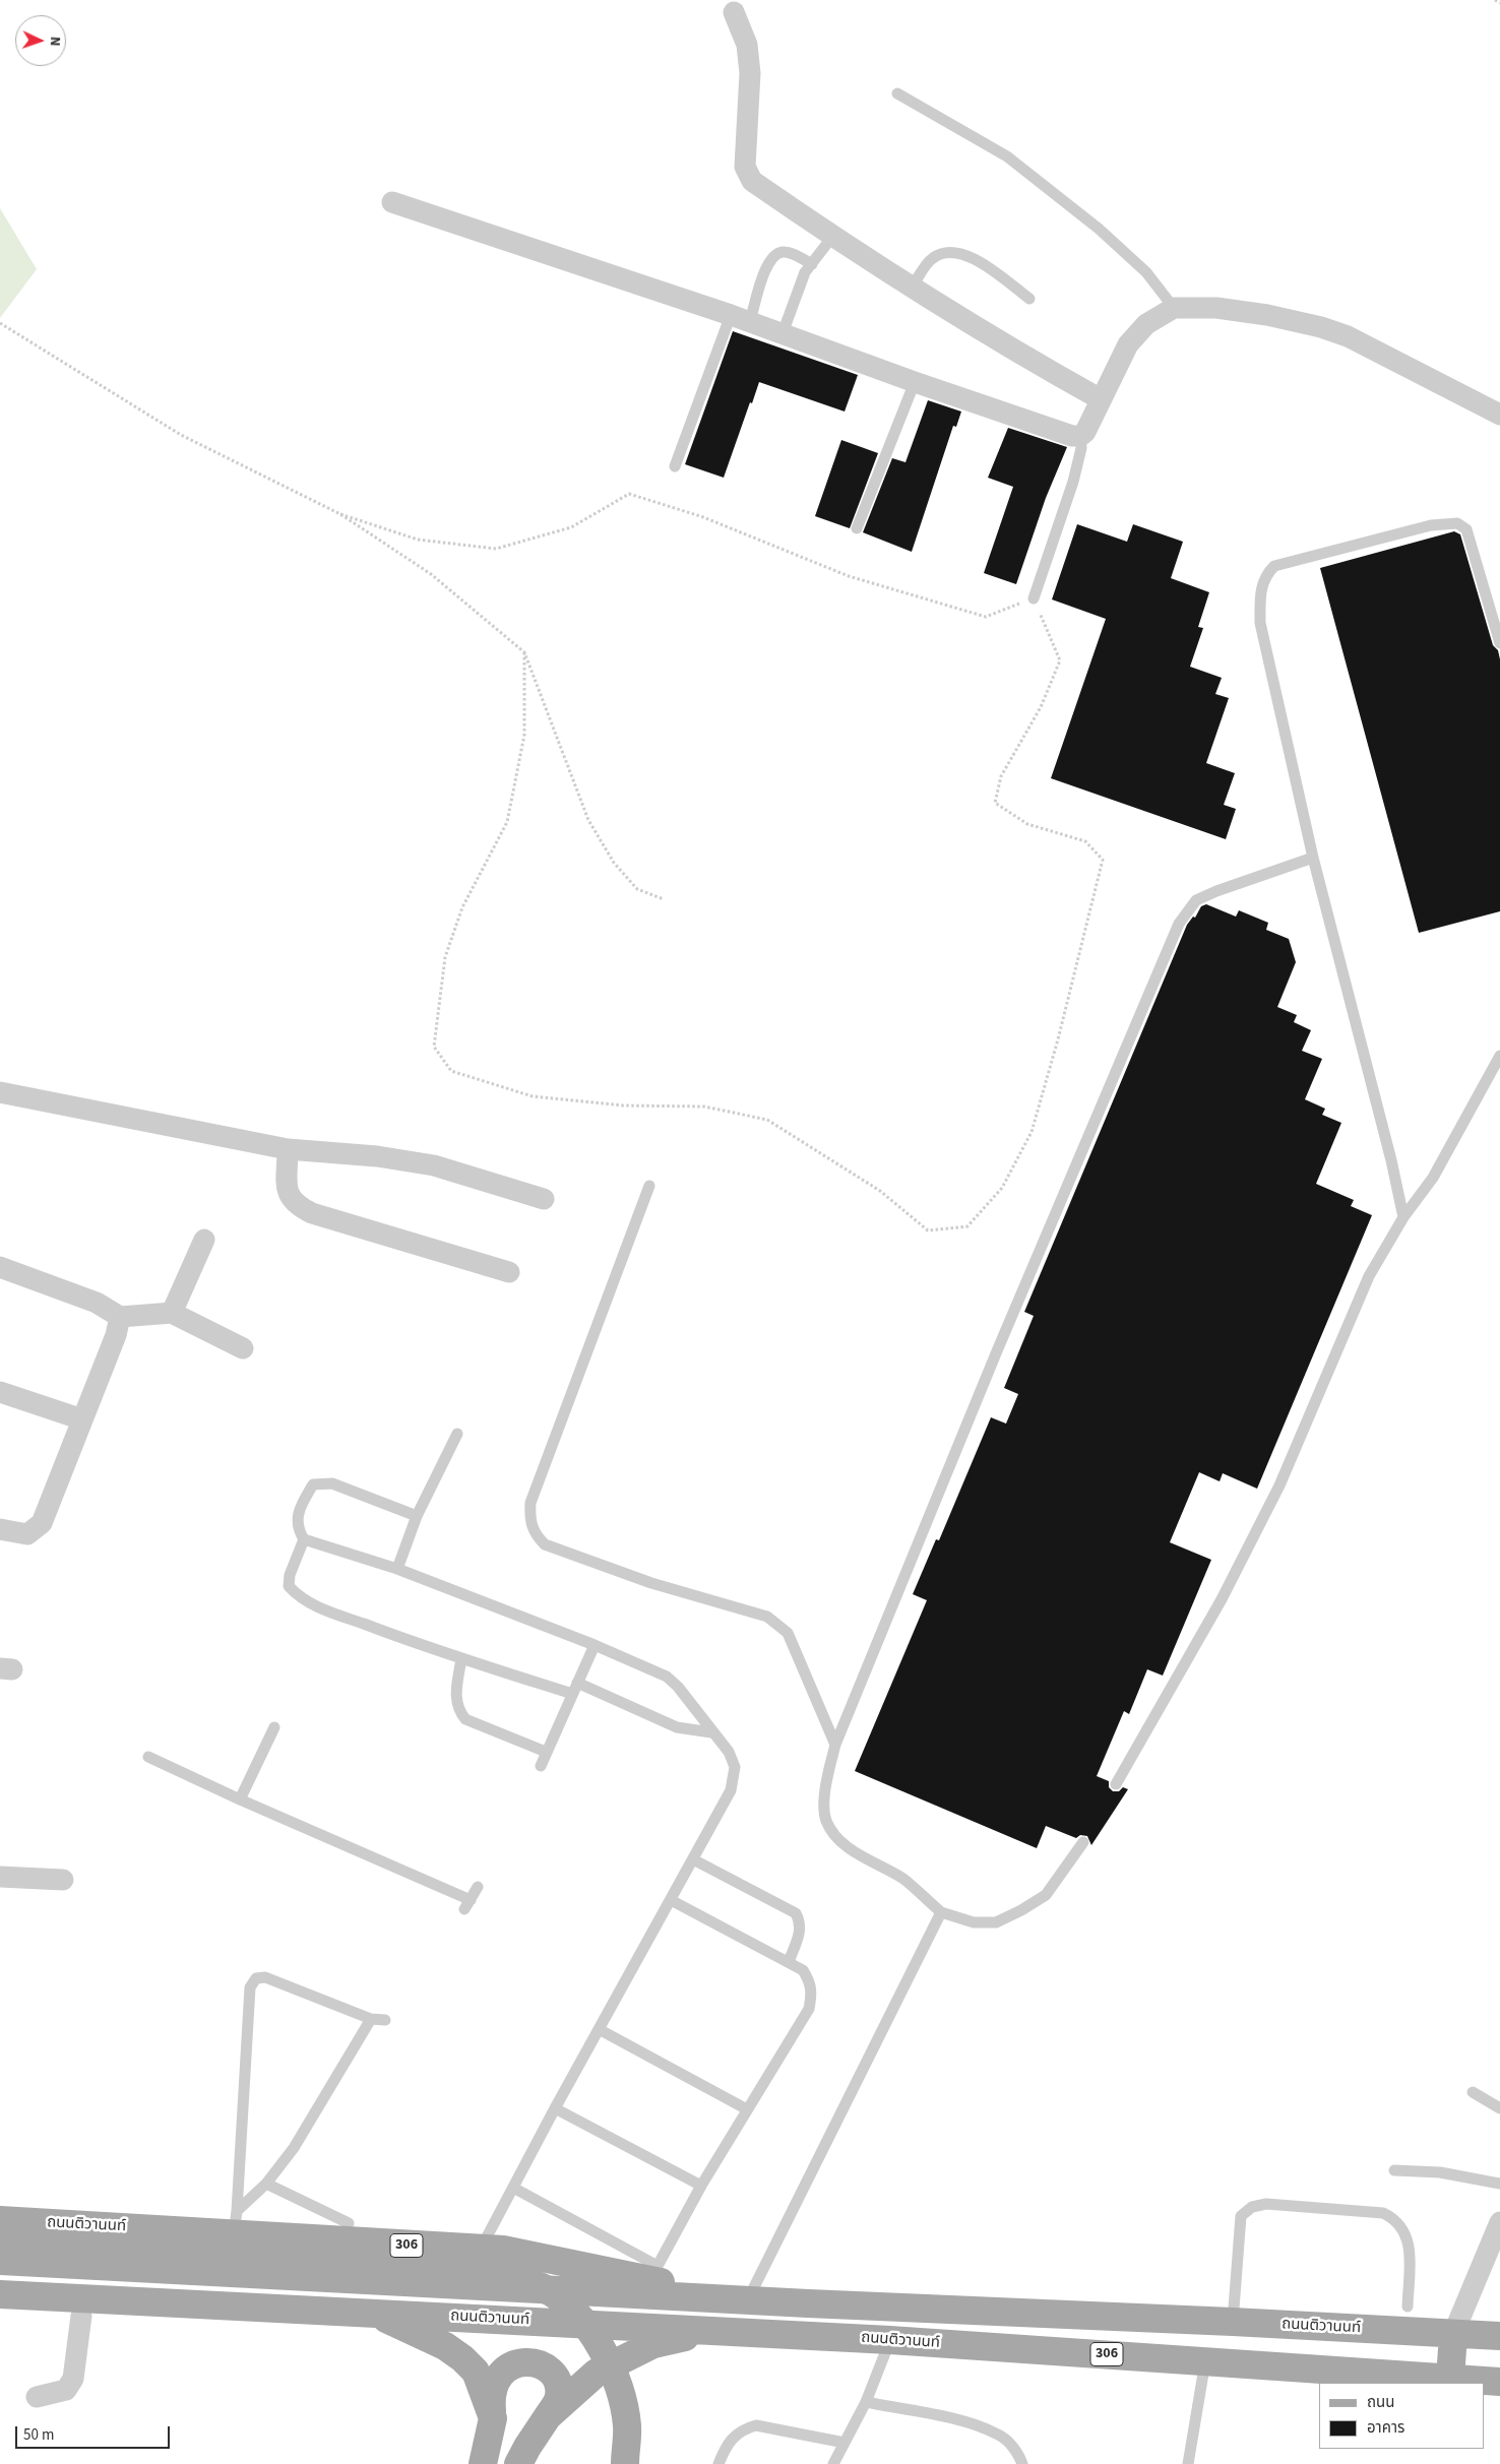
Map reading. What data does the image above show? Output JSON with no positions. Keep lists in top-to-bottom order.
{
  "streets": {
    "main road": ["ถนนติวานนท์", "306"]
  },
  "legend": ["ถนน", "อาคาร"],
  "scale_bar": "50 m",
  "north": "right"
}
